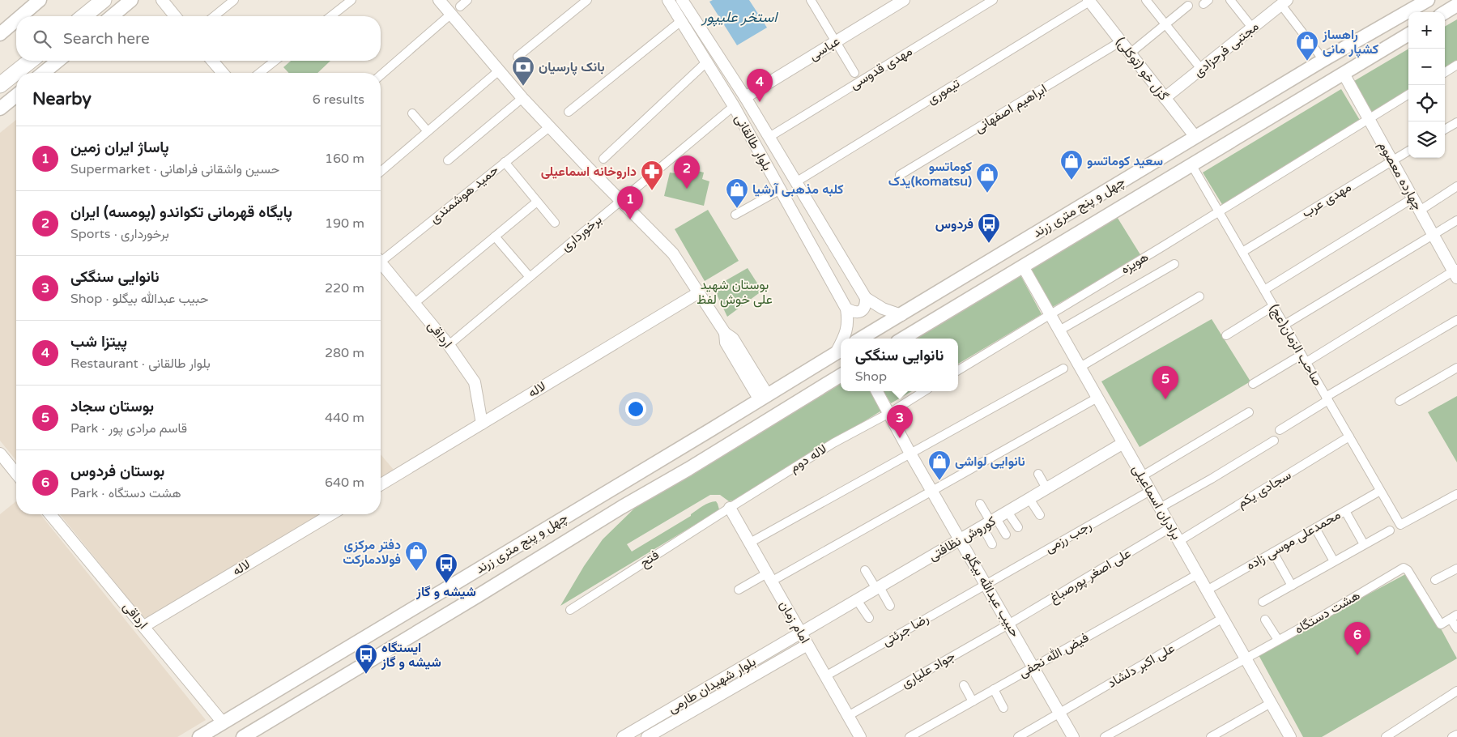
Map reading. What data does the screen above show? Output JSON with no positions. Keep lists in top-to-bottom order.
{
  "streets": {
    "main road": ["چهل و پنج متری زرند"],
    "street": [
      "عباسی",
      "مجتبی فرحزادی",
      "مهدی قدوسی",
      "گزل خو (توکلی)",
      "تیموری",
      "ابراهیم اصفهانی",
      "بلوار طالقانی",
      "چهارده معصوم",
      "حمید هوشمندی",
      "مهدی عرب",
      "برخورداری",
      "هویزه",
      "ارداقی",
      "صاحب الزمان(عج)",
      "لاله",
      "لاله دوم",
      "سجادی یکم",
      "برادران اسماعیلی",
      "رجب رزمی",
      "کوروش نظافتی",
      "محمدعلی موسی زاده",
      "فتح",
      "علی اصغر پورصباغ",
      "حبیب عبدالله بیگلو",
      "هشت دستگاه",
      "امام زمان",
      "رضا جرئتی",
      "فیض الله نجفی",
      "علی اکبر دلشاد",
      "جواد علیاری",
      "بلوار شهیدان طارمی"
    ]
  },
  "crossings": [
    ["عباسی", "بلوار طالقانی"],
    ["مجتبی فرحزادی", "گزل خو (توکلی)"],
    ["مهدی قدوسی", "بلوار طالقانی"],
    ["گزل خو (توکلی)", "تیموری"],
    ["گزل خو (توکلی)", "ابراهیم اصفهانی"],
    ["گزل خو (توکلی)", "چهل و پنج متری زرند"],
    ["تیموری", "بلوار طالقانی"],
    ["بلوار طالقانی", "چهل و پنج متری زرند"],
    ["بلوار طالقانی", "برخورداری"],
    ["چهارده معصوم", "مهدی عرب"],
    ["چهارده معصوم", "چهل و پنج متری زرند"],
    ["چهارده معصوم", "هویزه"],
    ["مهدی عرب", "صاحب الزمان(عج)"],
    ["چهل و پنج متری زرند", "ارداقی"],
    ["چهل و پنج متری زرند", "صاحب الزمان(عج)"],
    ["چهل و پنج متری زرند", "برادران اسماعیلی"],
    ["برخورداری", "ارداقی"],
    ["هویزه", "صاحب الزمان(عج)"],
    ["هویزه", "برادران اسماعیلی"],
    ["ارداقی", "لاله"],
    ["صاحب الزمان(عج)", "سجادی یکم"],
    ["صاحب الزمان(عج)", "محمدعلی موسی زاده"],
    ["لاله دوم", "فتح"],
    ["لاله دوم", "حبیب عبدالله بیگلو"],
    ["لاله دوم", "امام زمان"],
    ["سجادی یکم", "برادران اسماعیلی"],
    ["برادران اسماعیلی", "رجب رزمی"],
    ["برادران اسماعیلی", "کوروش نظافتی"],
    ["برادران اسماعیلی", "محمدعلی موسی زاده"],
    ["برادران اسماعیلی", "علی اصغر پورصباغ"],
    ["برادران اسماعیلی", "هشت دستگاه"],
    ["برادران اسماعیلی", "فیض الله نجفی"],
    ["برادران اسماعیلی", "علی اکبر دلشاد"],
    ["رجب رزمی", "حبیب عبدالله بیگلو"],
    ["رجب رزمی", "رضا جرئتی"],
    ["کوروش نظافتی", "حبیب عبدالله بیگلو"],
    ["کوروش نظافتی", "امام زمان"],
    ["کوروش نظافتی", "بلوار شهیدان طارمی"],
    ["فتح", "امام زمان"],
    ["علی اصغر پورصباغ", "حبیب عبدالله بیگلو"],
    ["علی اصغر پورصباغ", "جواد علیاری"],
    ["حبیب عبدالله بیگلو", "رضا جرئتی"],
    ["حبیب عبدالله بیگلو", "فیض الله نجفی"],
    ["حبیب عبدالله بیگلو", "علی اکبر دلشاد"],
    ["حبیب عبدالله بیگلو", "جواد علیاری"],
    ["امام زمان", "رضا جرئتی"],
    ["امام زمان", "جواد علیاری"],
    ["امام زمان", "بلوار شهیدان طارمی"]
  ],
  "water": ["استخر علیپور"],
  "parks": ["بوستان شهید علی خوش لفظ"],
  "places": {
    "shop": [
      "راهساز کشپار مانی",
      "سعید کوماتسو",
      "کوماتسو یدک(komatsu)",
      "کلبه مذهبی آرشیا",
      "نانوایی لواشی",
      "دفتر مرکزی فولادمارکت"
    ],
    "bank": ["بانک پارسیان"],
    "pharmacy": ["داروخانه اسماعیلی"],
    "bus stop": ["فردوس", "شیشه و گاز", "ایستگاه شیشه و گاز"]
  },
  "page": {
    "map_buttons": ["+", "−"],
    "search": "Search here",
    "pins": [
      "4",
      "2",
      "1",
      "5",
      "3",
      "6"
    ],
    "heading": ["Nearby", "6 results"],
    "list": [
      {
        "mark": "1",
        "name": "پاساژ ایران زمین",
        "note": "Supermarket · حسین واشقانی فراهانی",
        "value": "160 m"
      },
      {
        "mark": "2",
        "name": "پایگاه قهرمانی تکواندو (پومسه) ایران",
        "note": "Sports · برخورداری",
        "value": "190 m"
      },
      {
        "mark": "3",
        "name": "نانوایی سنگکی",
        "note": "Shop · حبیب عبدالله بیگلو",
        "value": "220 m"
      },
      {
        "mark": "4",
        "name": "پیتزا شب",
        "note": "Restaurant · بلوار طالقانی",
        "value": "280 m"
      },
      {
        "mark": "5",
        "name": "بوستان سجاد",
        "note": "Park · قاسم مرادی پور",
        "value": "440 m"
      },
      {
        "mark": "6",
        "name": "بوستان فردوس",
        "note": "Park · هشت دستگاه",
        "value": "640 m"
      }
    ],
    "popup": ["نانوایی سنگکی", "Shop"]
  }
}
